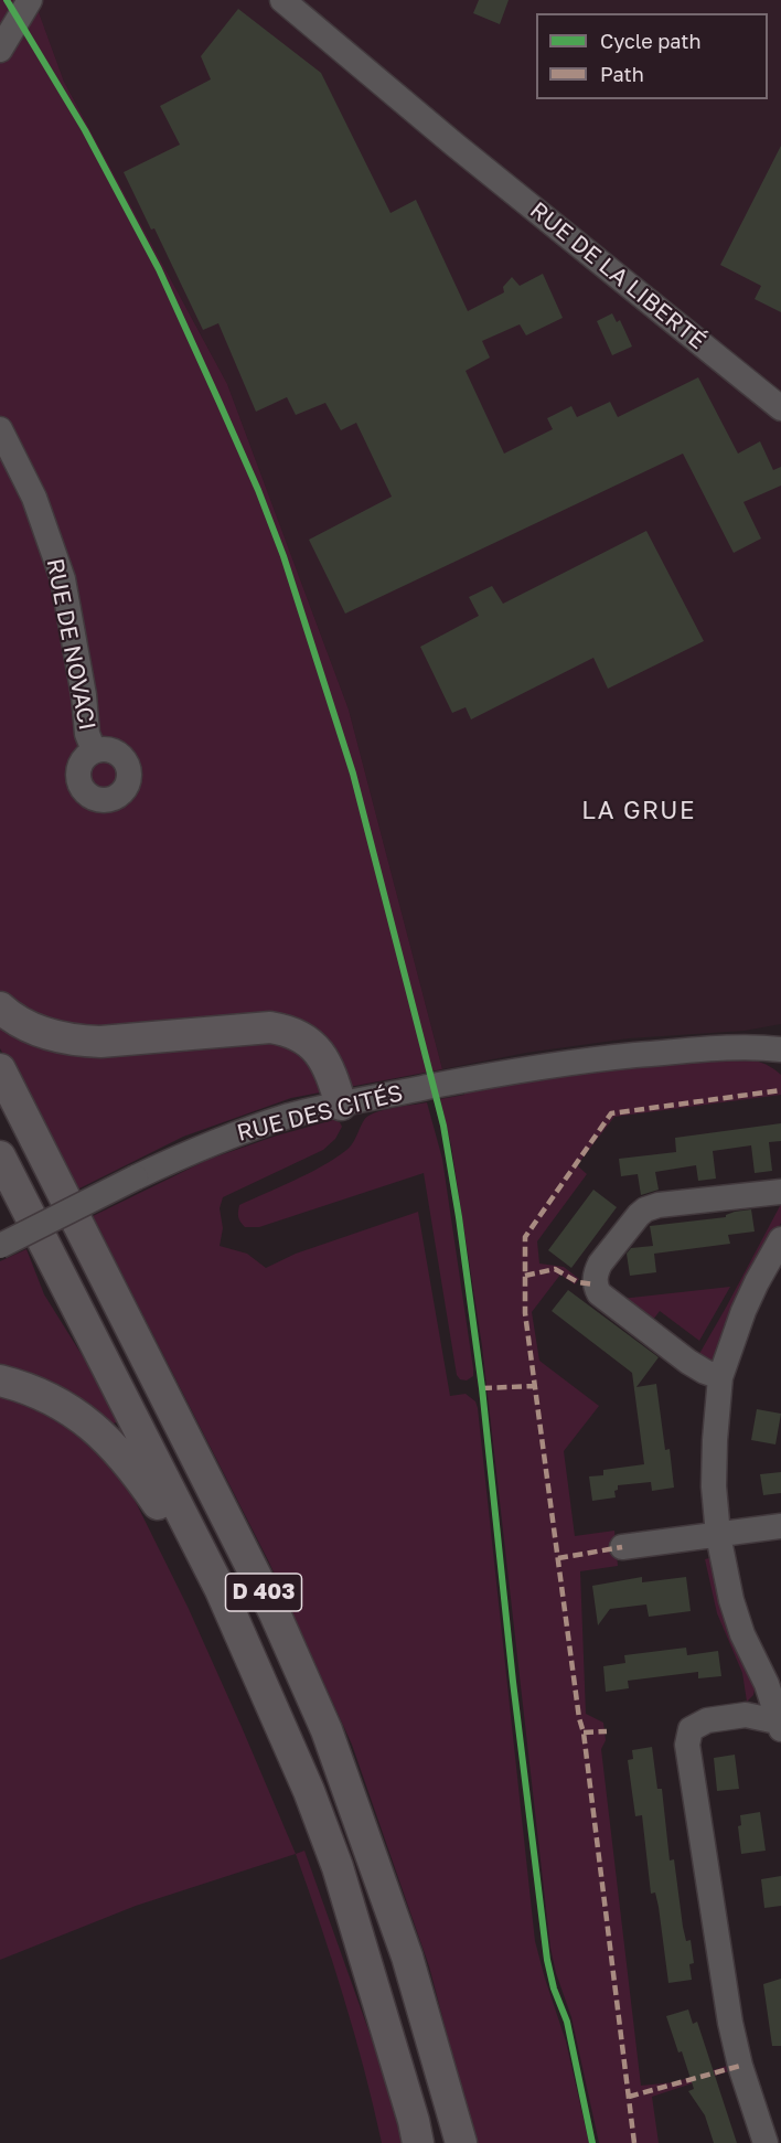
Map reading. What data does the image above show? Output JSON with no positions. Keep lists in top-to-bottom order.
{
  "streets": {
    "main road": ["D 403"],
    "street": ["RUE DE LA LIBERTÉ", "RUE DE NOVACI", "RUE DES CITÉS"]
  },
  "districts": ["LA GRUE"],
  "legend": ["Cycle path", "Path"]
}
